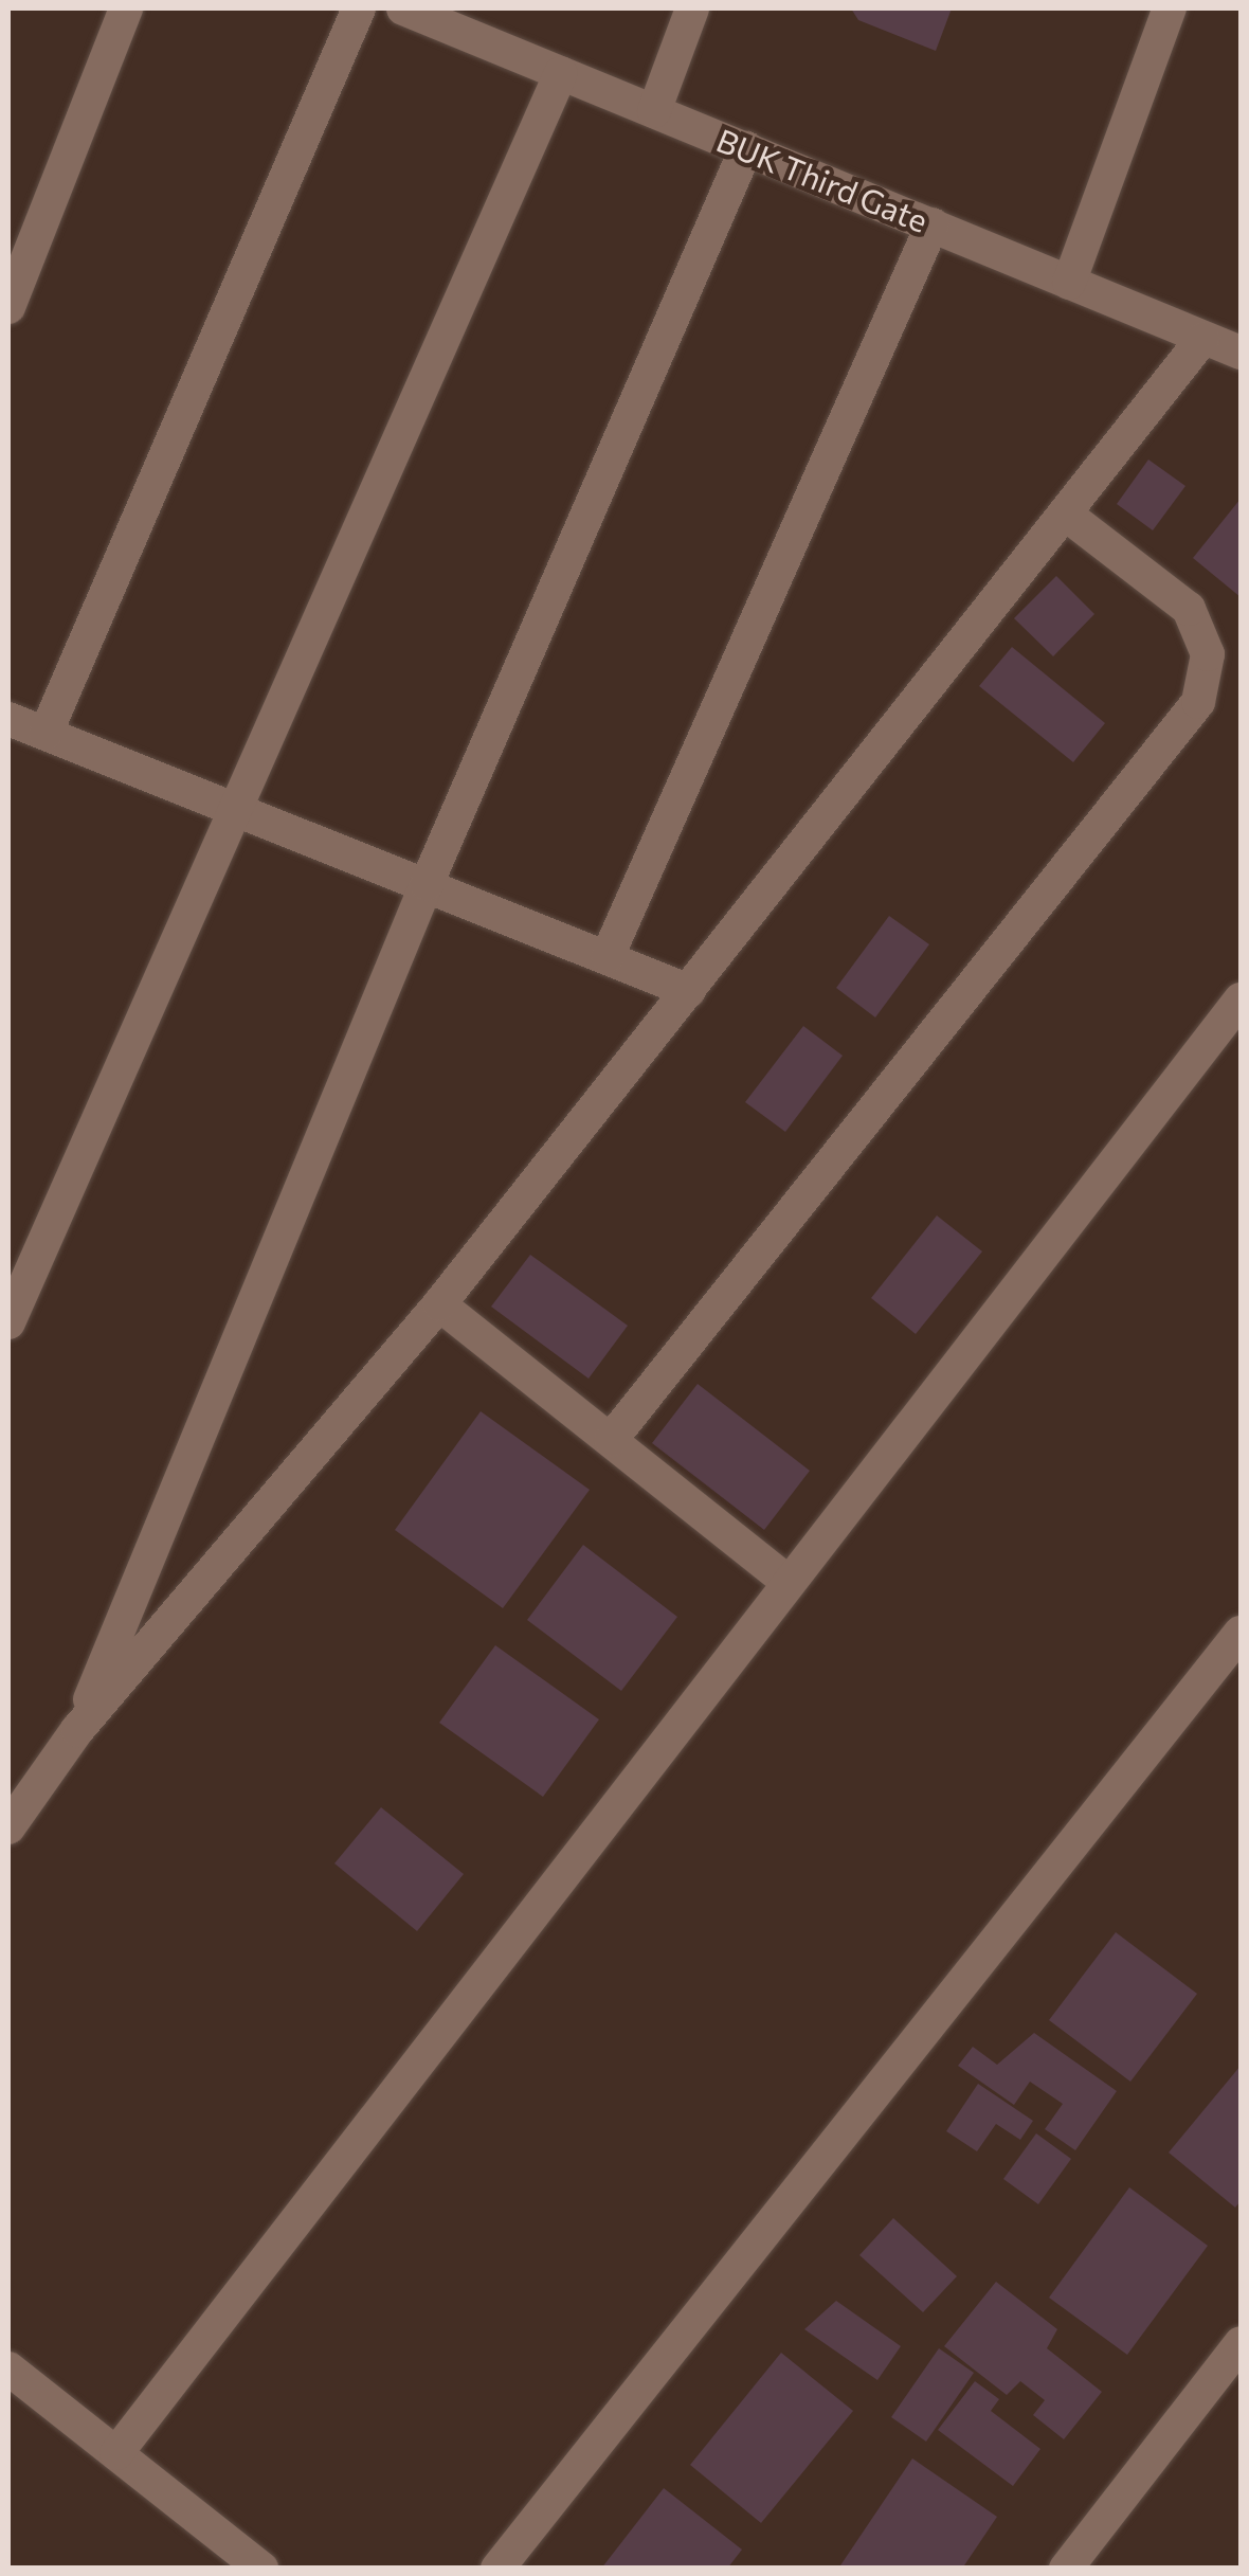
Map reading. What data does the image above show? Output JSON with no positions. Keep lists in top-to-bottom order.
{
  "streets": {
    "street": ["BUK Third Gate"]
  }
}
